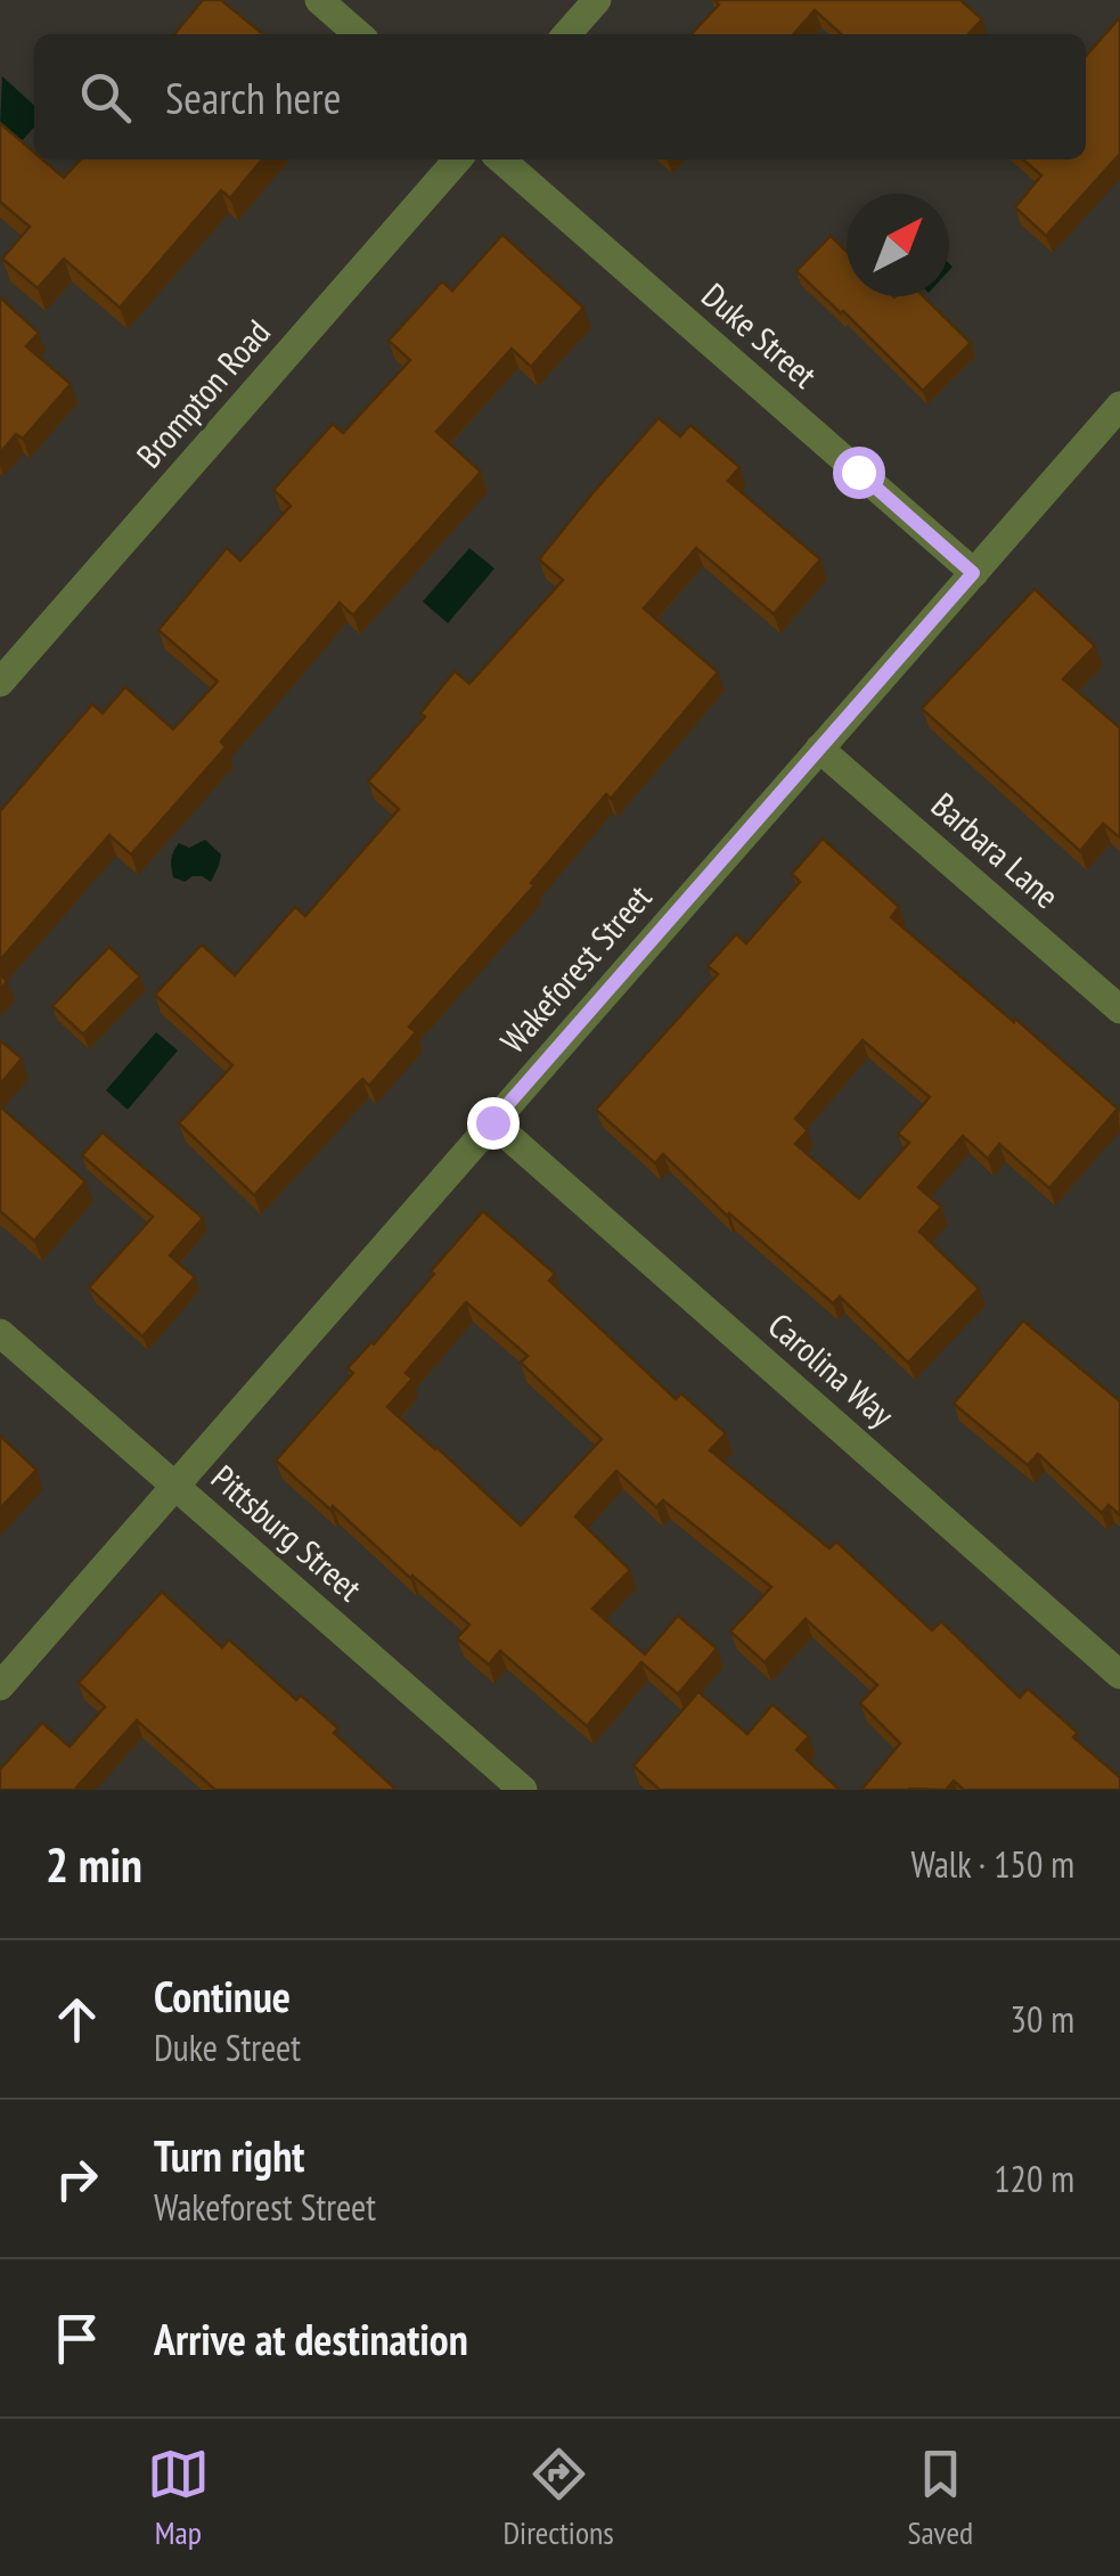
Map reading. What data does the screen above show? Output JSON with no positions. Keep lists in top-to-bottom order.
{
  "streets": {
    "street": [
      "Duke Street",
      "Brompton Road",
      "Barbara Lane",
      "Wakeforest Street",
      "Carolina Way",
      "Pittsburg Street"
    ]
  },
  "crossings": [
    ["Duke Street", "Wakeforest Street"],
    ["Barbara Lane", "Wakeforest Street"],
    ["Wakeforest Street", "Carolina Way"],
    ["Wakeforest Street", "Pittsburg Street"]
  ],
  "north": "top right",
  "page": {
    "search": "Search here",
    "heading": ["2 min", "Walk · 150 m"],
    "list": [
      ["Continue", "Duke Street", "30 m"],
      ["Turn right", "Wakeforest Street", "120 m"],
      "Arrive at destination"
    ],
    "nav": ["Map", "Directions", "Saved"]
  }
}
